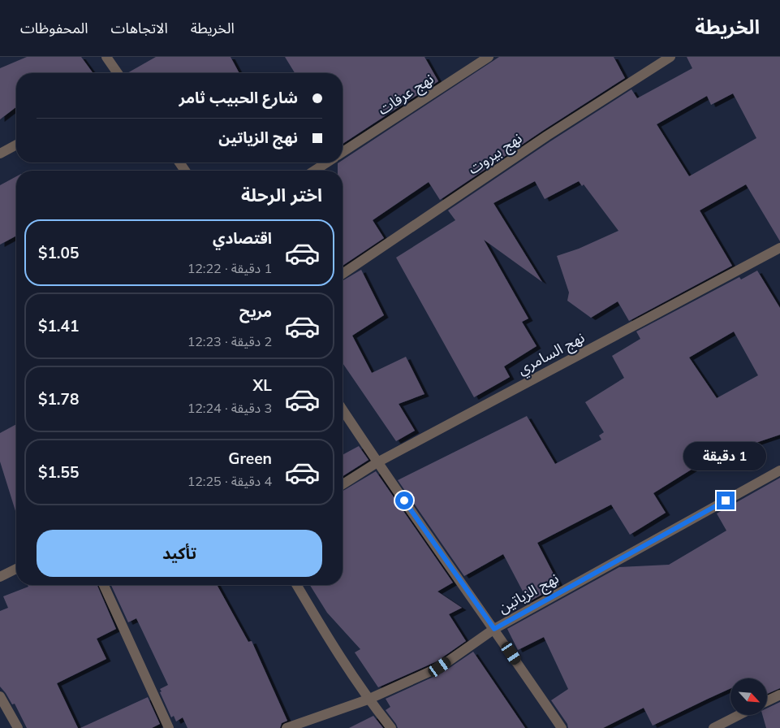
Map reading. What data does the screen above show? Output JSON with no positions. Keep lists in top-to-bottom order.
{
  "streets": {
    "street": [
      "نهج عرفات",
      "نهج بيروت",
      "نهج السامري",
      "نهج الزياتين"
    ]
  },
  "north": "bottom right",
  "page": {
    "header": "الخريطة",
    "nav": ["الخريطة", "الاتجاهات", "المحفوظات"],
    "banner": ["شارع الحبيب ثامر", "نهج الزياتين"],
    "heading": "اختر الرحلة",
    "list": [
      {
        "name": "اقتصادي",
        "note": "1 دقيقة · 12:22",
        "value": "$1.05"
      },
      {
        "name": "مريح",
        "note": "2 دقيقة · 12:23",
        "value": "$1.41"
      },
      {
        "name": "XL",
        "note": "3 دقيقة · 12:24",
        "value": "$1.78"
      },
      {
        "name": "Green",
        "note": "4 دقيقة · 12:25",
        "value": "$1.55"
      }
    ],
    "bubble": "1 دقيقة",
    "buttons": "تأكيد"
  }
}
